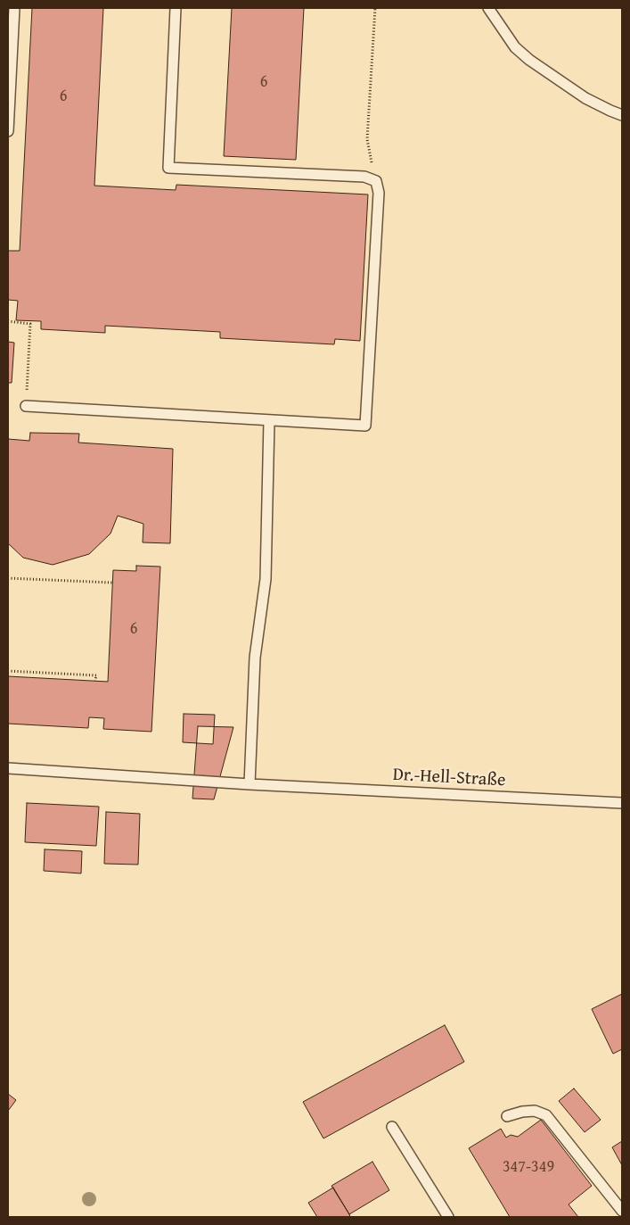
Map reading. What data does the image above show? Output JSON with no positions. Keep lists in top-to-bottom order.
{
  "streets": {
    "lane": ["Dr.-Hell-Straße"]
  },
  "house_numbers": [
    "6",
    "6",
    "6",
    "347-349"
  ]
}
